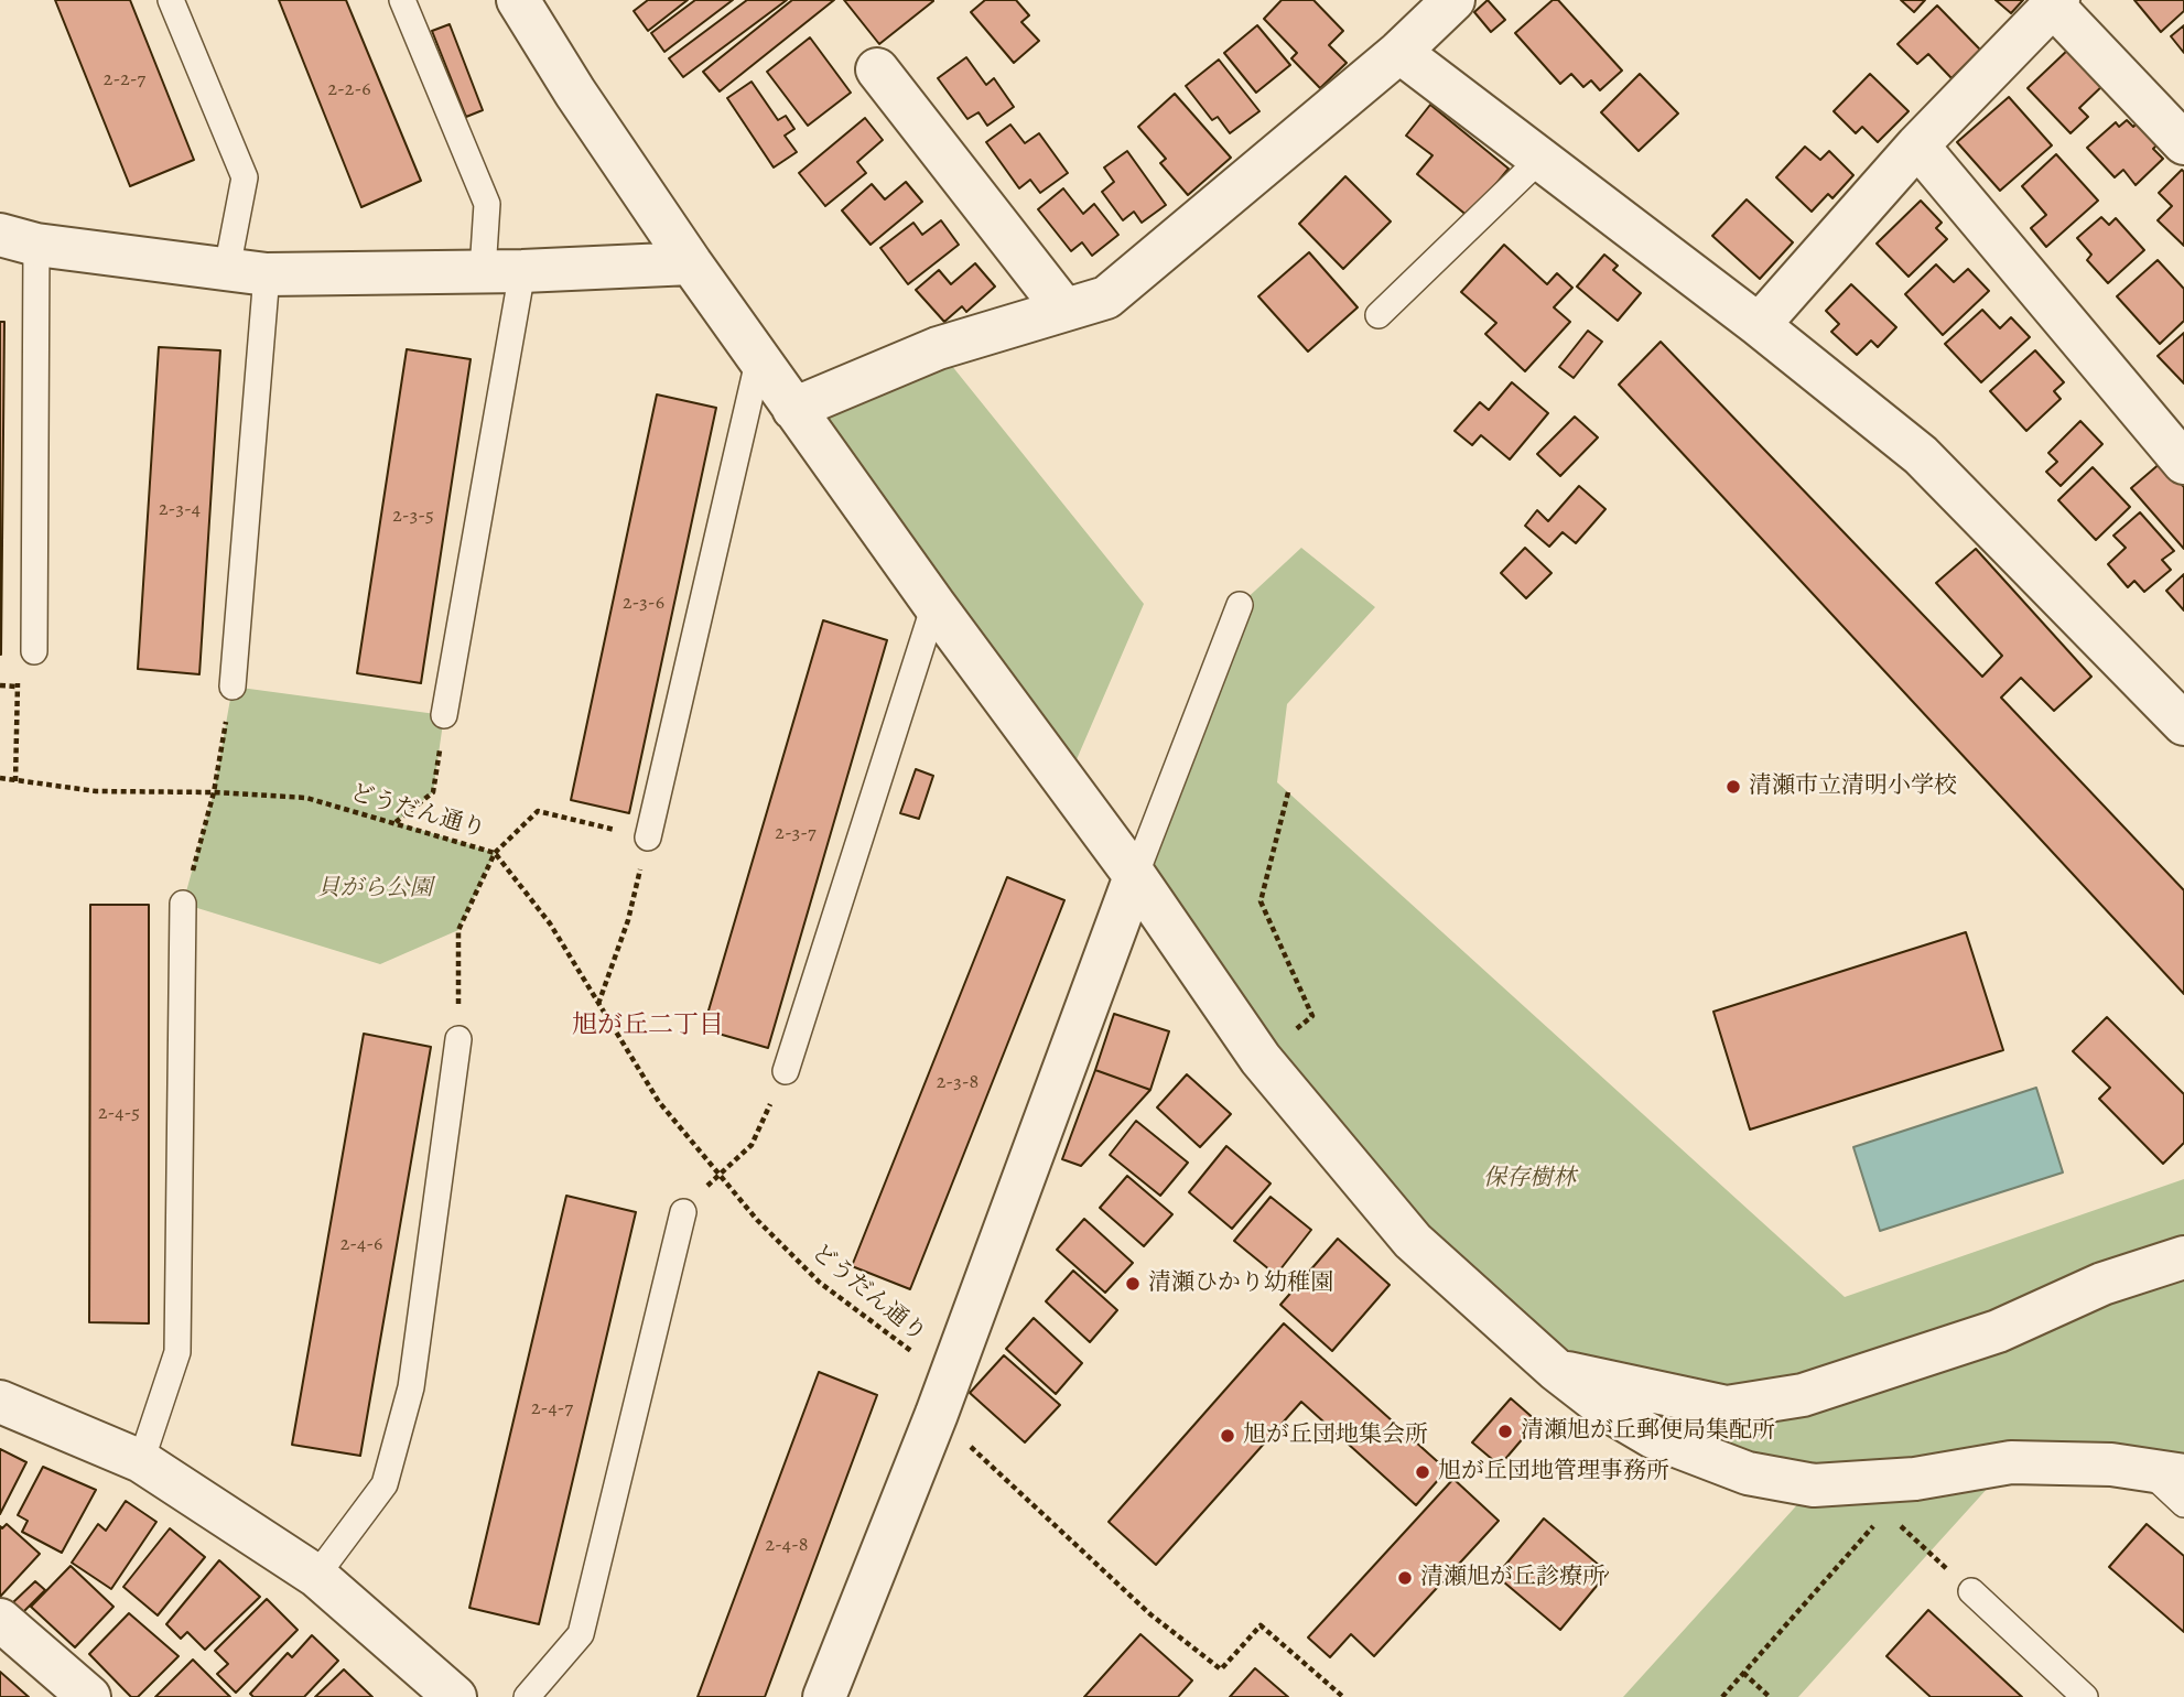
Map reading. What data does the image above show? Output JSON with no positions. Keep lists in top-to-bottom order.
{
  "streets": {
    "path": ["どうだん通り"]
  },
  "districts": ["旭が丘二丁目"],
  "parks": ["貝がら公園", "保存樹林"],
  "places": [
    "清瀬市立清明小学校",
    "清瀬ひかり幼稚園",
    "清瀬旭が丘郵便局集配所",
    "旭が丘団地集会所",
    "旭が丘団地管理事務所",
    "清瀬旭が丘診療所"
  ],
  "house_numbers": [
    "2-2-7",
    "2-2-6",
    "2-3-4",
    "2-3-5",
    "2-3-6",
    "2-3-7",
    "2-3-8",
    "2-4-5",
    "2-4-6",
    "2-4-7",
    "2-4-8"
  ]
}
